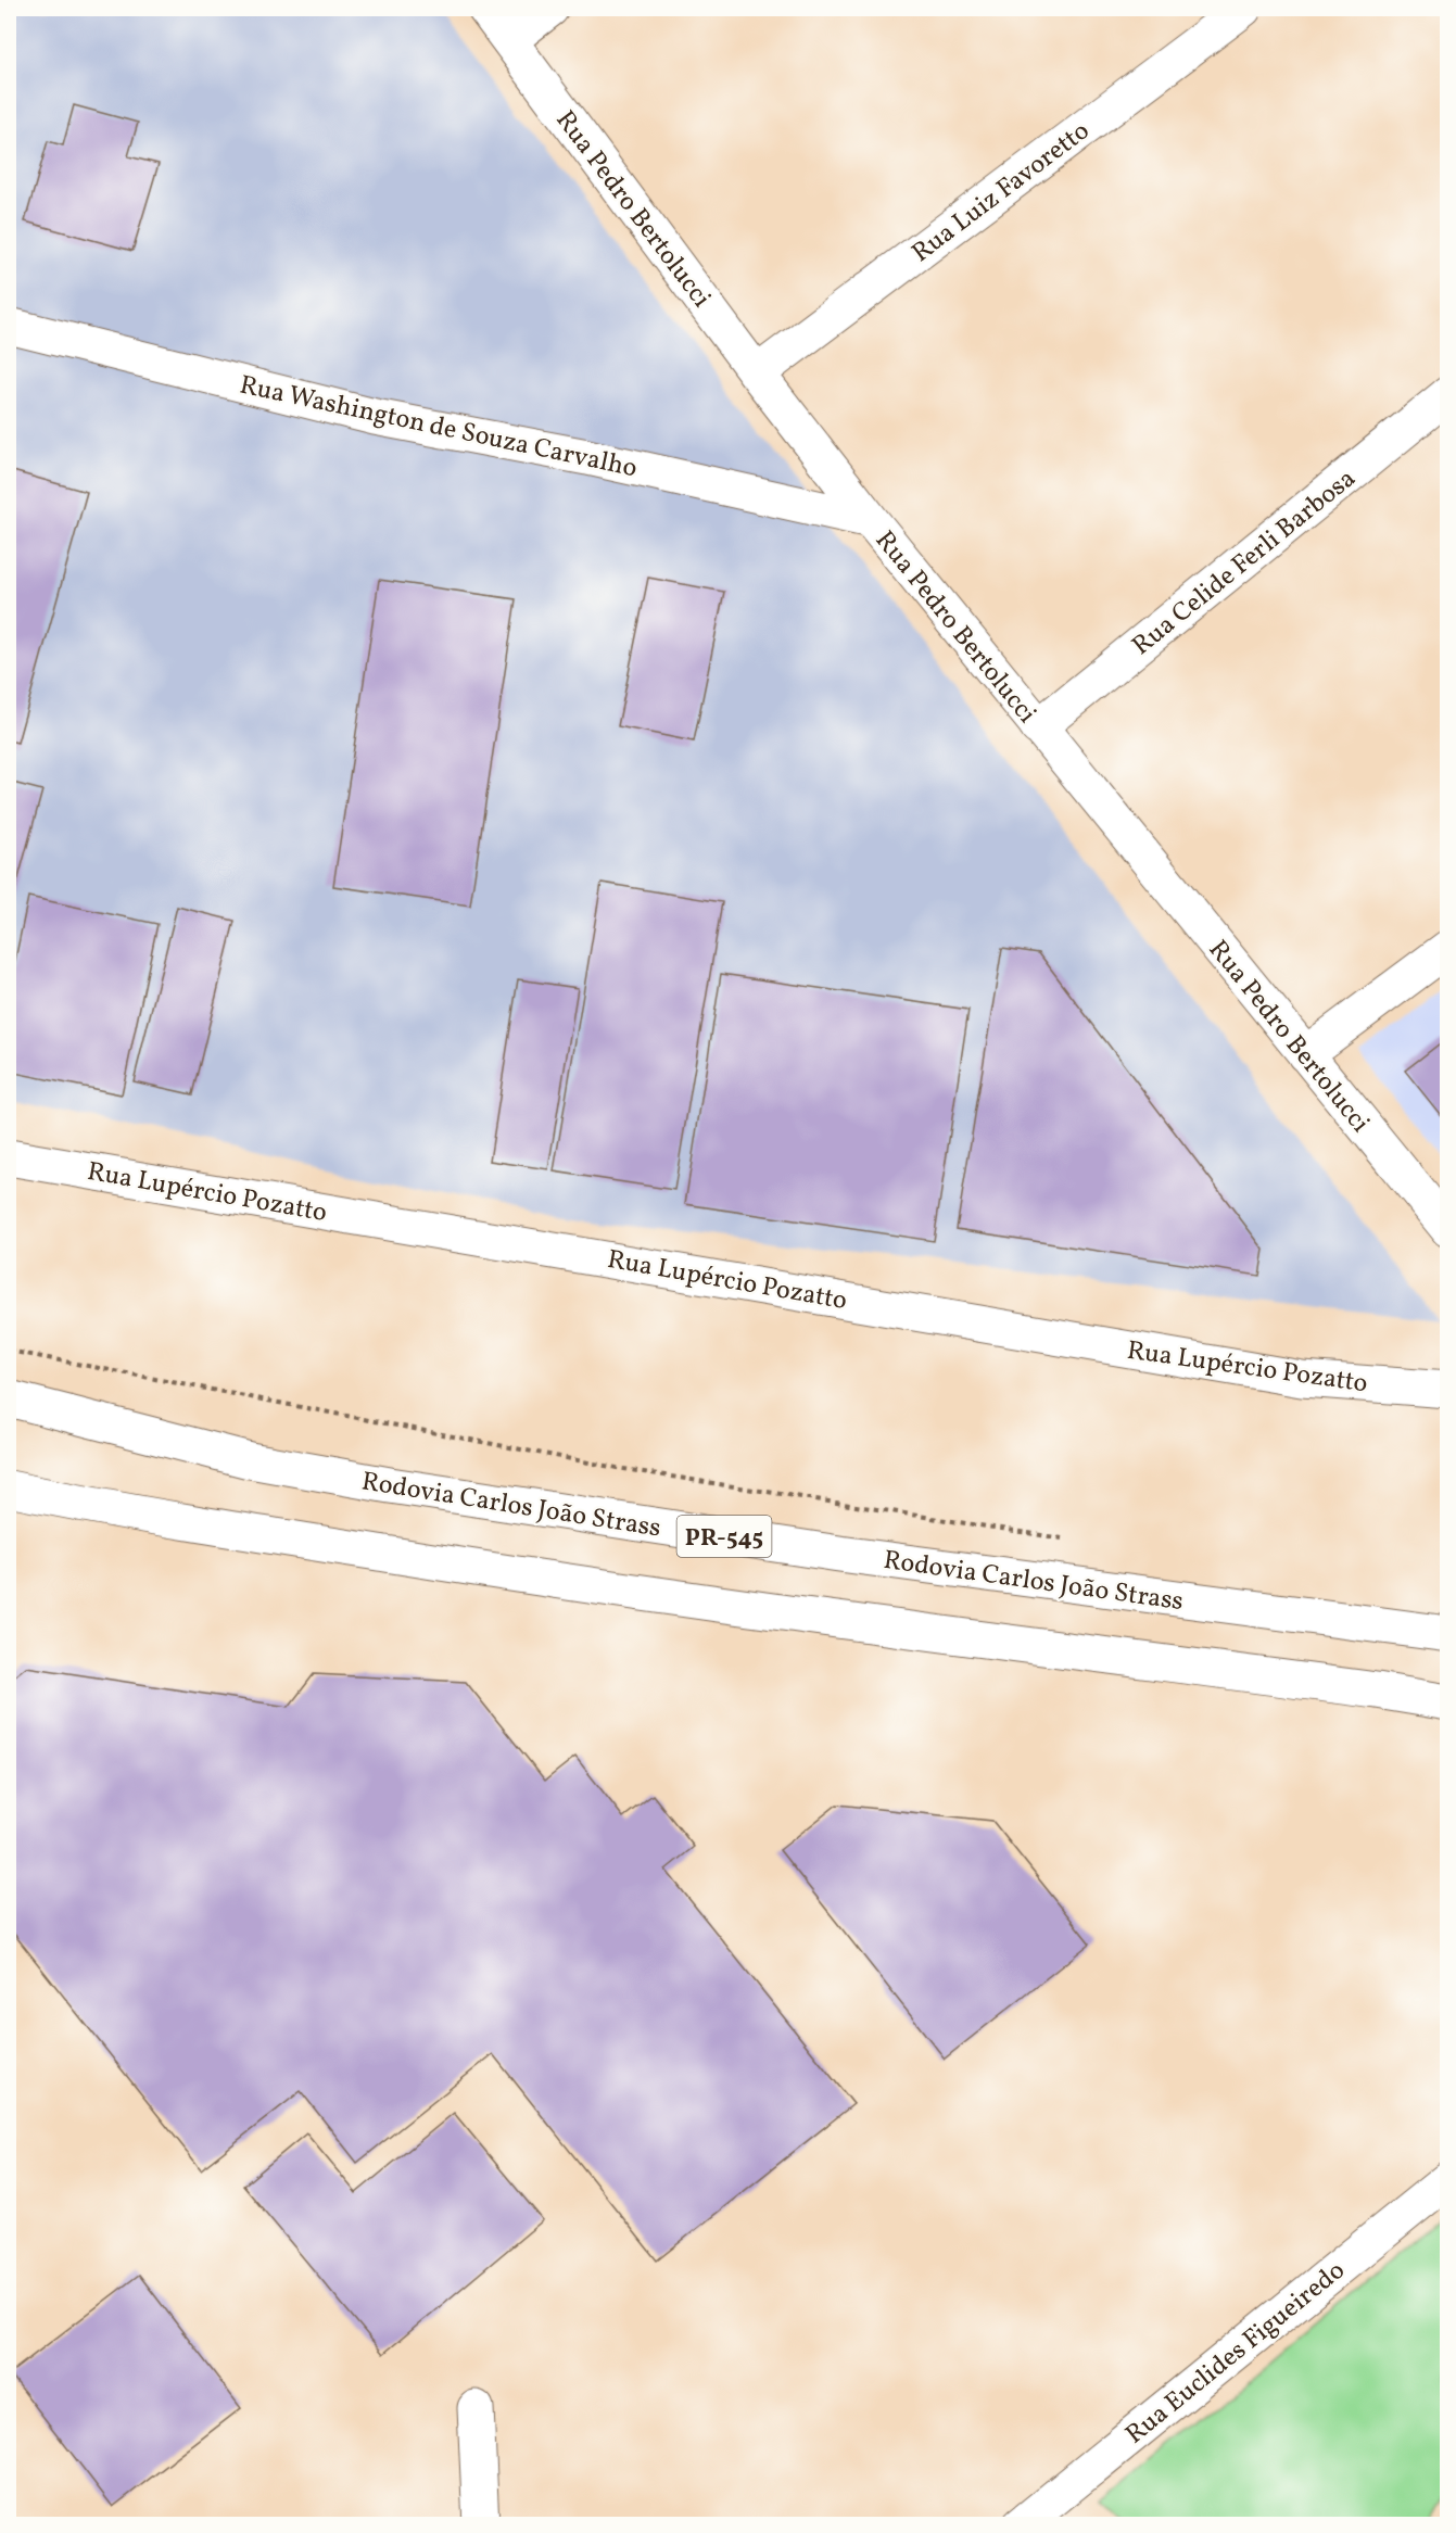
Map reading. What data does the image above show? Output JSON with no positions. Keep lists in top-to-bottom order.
{
  "streets": {
    "main road": [
      "Rua Luiz Favoretto",
      "Rua Pedro Bertolucci",
      "Rua Washington de Souza Carvalho",
      "Rua Celide Ferli Barbosa",
      "Rua Lupércio Pozatto",
      "Rodovia Carlos João Strass",
      "PR-545",
      "Rua Euclides Figueiredo"
    ]
  },
  "crossings": [
    ["Rua Luiz Favoretto", "Rua Pedro Bertolucci"],
    ["Rua Pedro Bertolucci", "Rua Washington de Souza Carvalho"],
    ["Rua Pedro Bertolucci", "Rua Celide Ferli Barbosa"]
  ]
}
